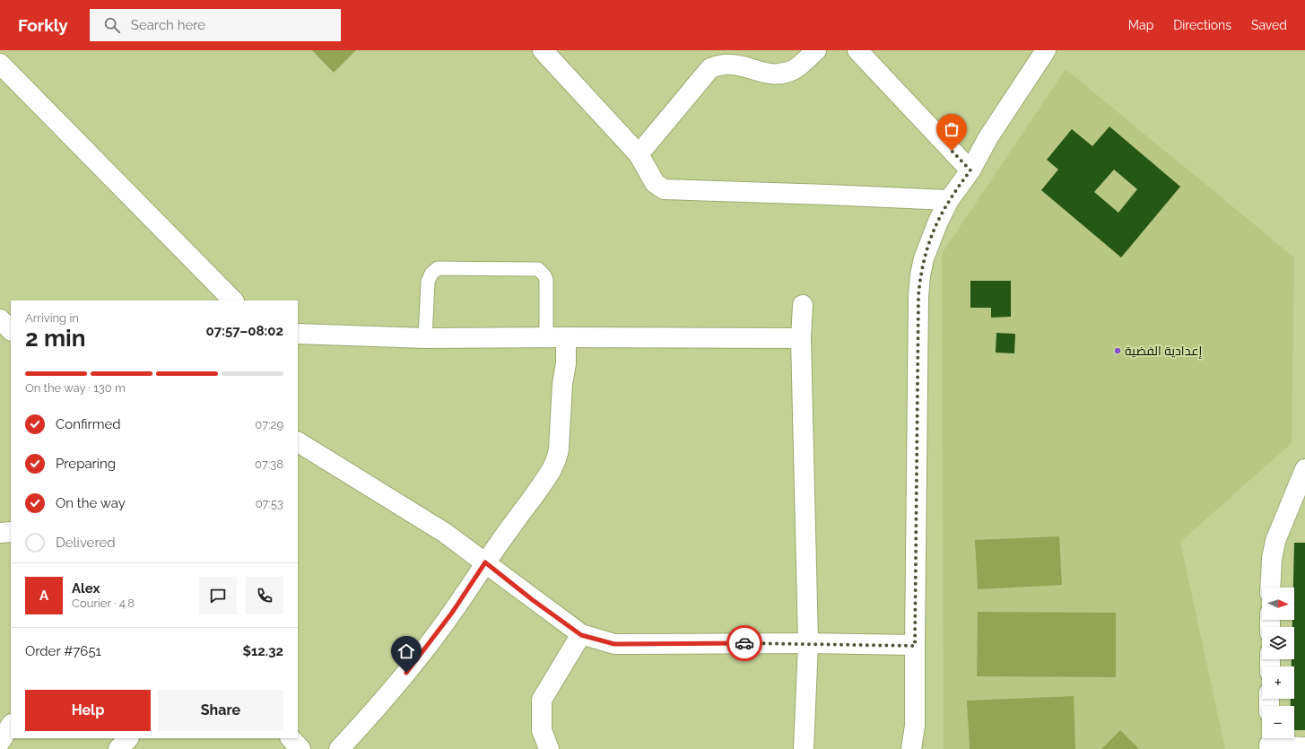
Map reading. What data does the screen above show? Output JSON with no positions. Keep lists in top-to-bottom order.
{
  "places": ["إعدادية الفضية"],
  "north": "right",
  "page": {
    "header": "Forkly",
    "search": "Search here",
    "nav": ["Map", "Directions", "Saved"],
    "heading": ["2 min", "Arriving in", "07:57–08:02"],
    "panel": [
      "Alex",
      "Courier · 4.8",
      "Order #7651",
      "$12.32"
    ],
    "bar": "On the way · 130 m",
    "list": [
      ["Confirmed", "07:29"],
      ["Preparing", "07:38"],
      ["On the way", "07:53"],
      "Delivered"
    ],
    "round": "A",
    "map_buttons": ["+", "−"],
    "buttons": ["Help", "Share"]
  }
}
